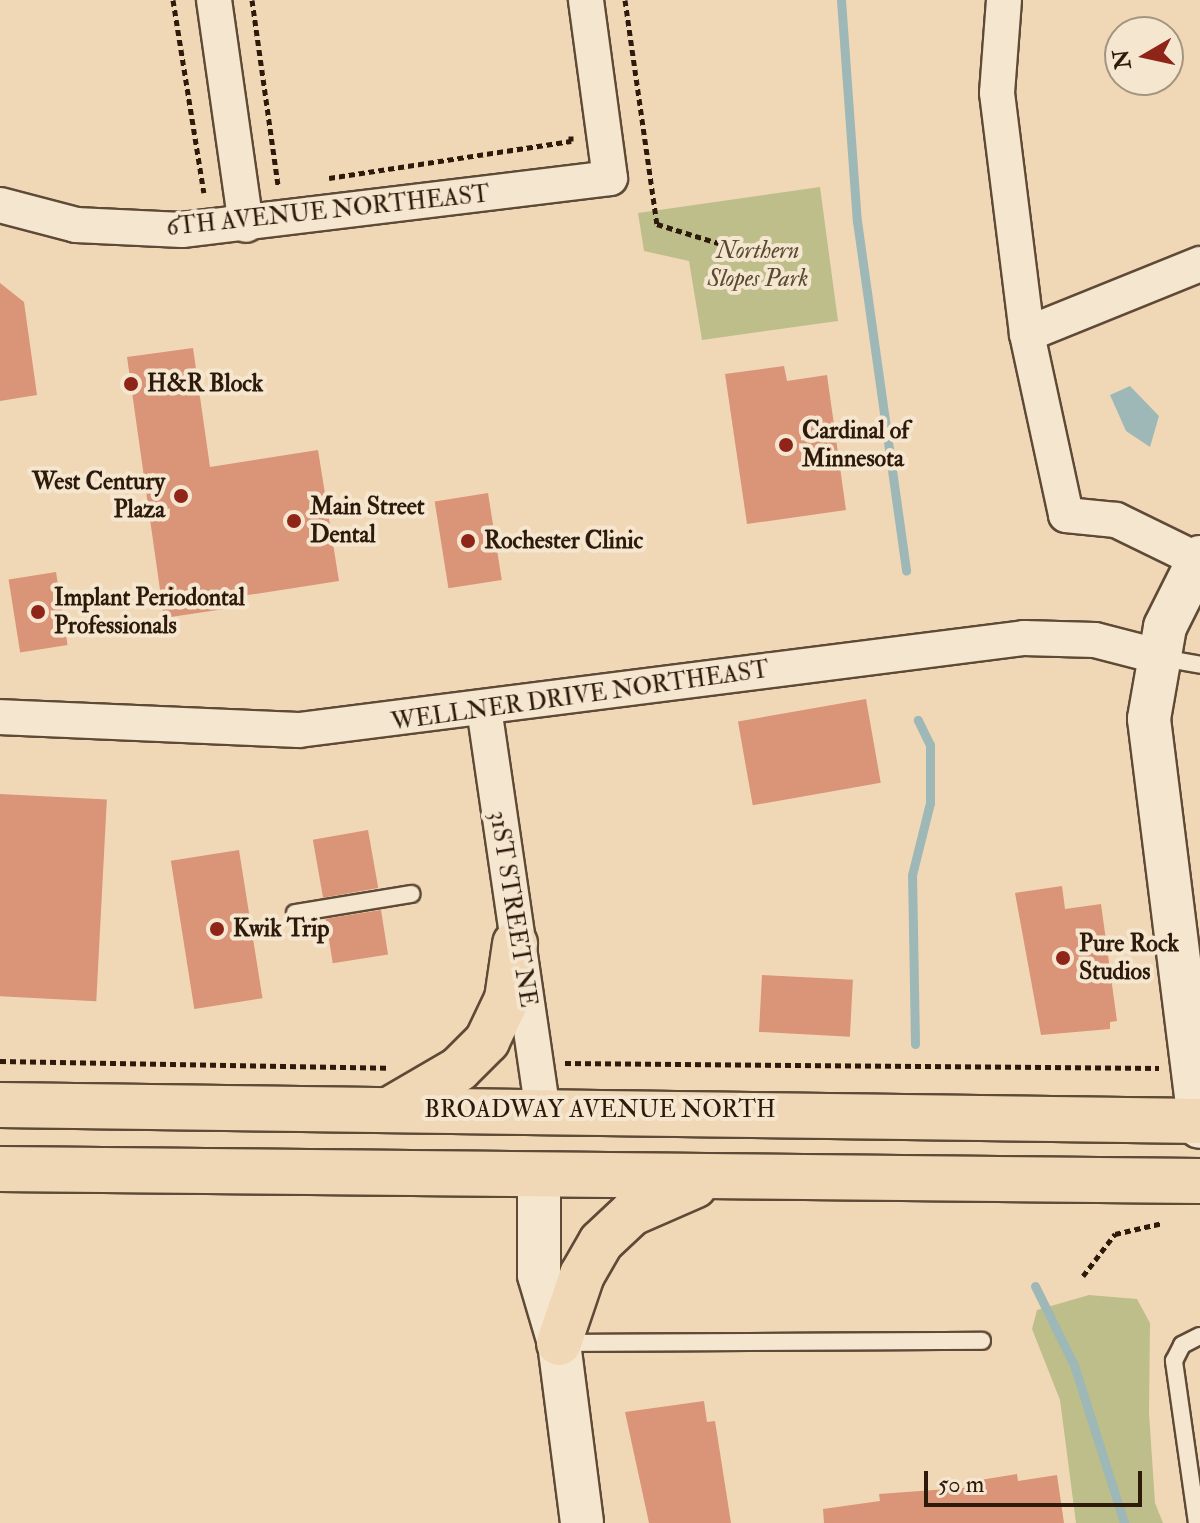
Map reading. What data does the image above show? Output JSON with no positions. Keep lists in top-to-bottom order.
{
  "streets": {
    "main road": ["BROADWAY AVENUE NORTH"],
    "street": ["6TH AVENUE NORTHEAST", "WELLNER DRIVE NORTHEAST", "31ST STREET NE"]
  },
  "crossings": [
    ["WELLNER DRIVE NORTHEAST", "31ST STREET NE"],
    ["31ST STREET NE", "BROADWAY AVENUE NORTH"]
  ],
  "parks": ["Northern Slopes Park"],
  "places": [
    "H&R Block",
    "Cardinal of Minnesota",
    "West Century Plaza",
    "Main Street Dental",
    "Rochester Clinic",
    "Implant Periodontal Professionals",
    "Kwik Trip",
    "Pure Rock Studios"
  ],
  "scale_bar": "50 m",
  "north": "left"
}
